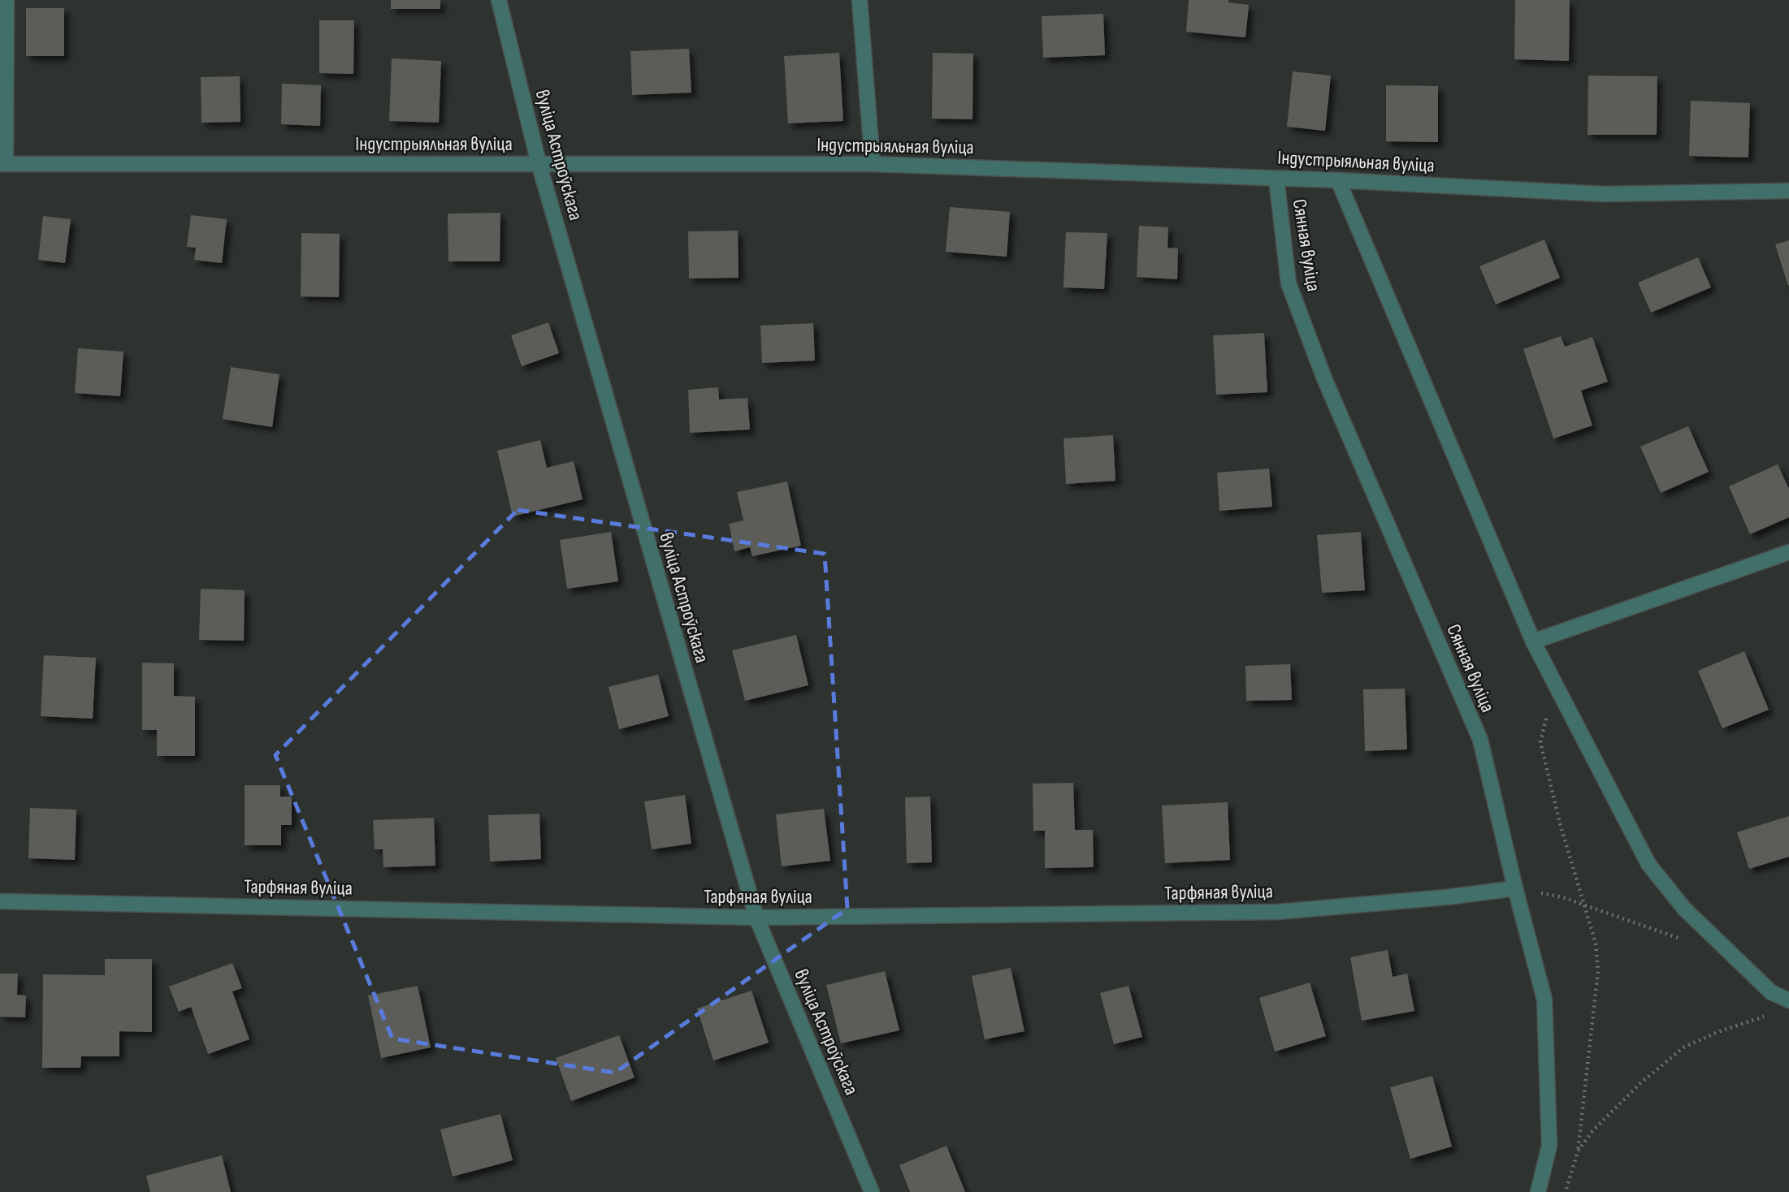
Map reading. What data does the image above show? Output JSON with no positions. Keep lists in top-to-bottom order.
{
  "streets": {
    "street": [
      "Індустрыяльная вуліца",
      "вуліца Астроўскага",
      "Сянная вуліца",
      "Тарфяная вуліца"
    ]
  },
  "crossings": [
    ["Індустрыяльная вуліца", "вуліца Астроўскага"],
    ["Індустрыяльная вуліца", "Сянная вуліца"],
    ["вуліца Астроўскага", "Тарфяная вуліца"],
    ["Сянная вуліца", "Тарфяная вуліца"]
  ]
}
